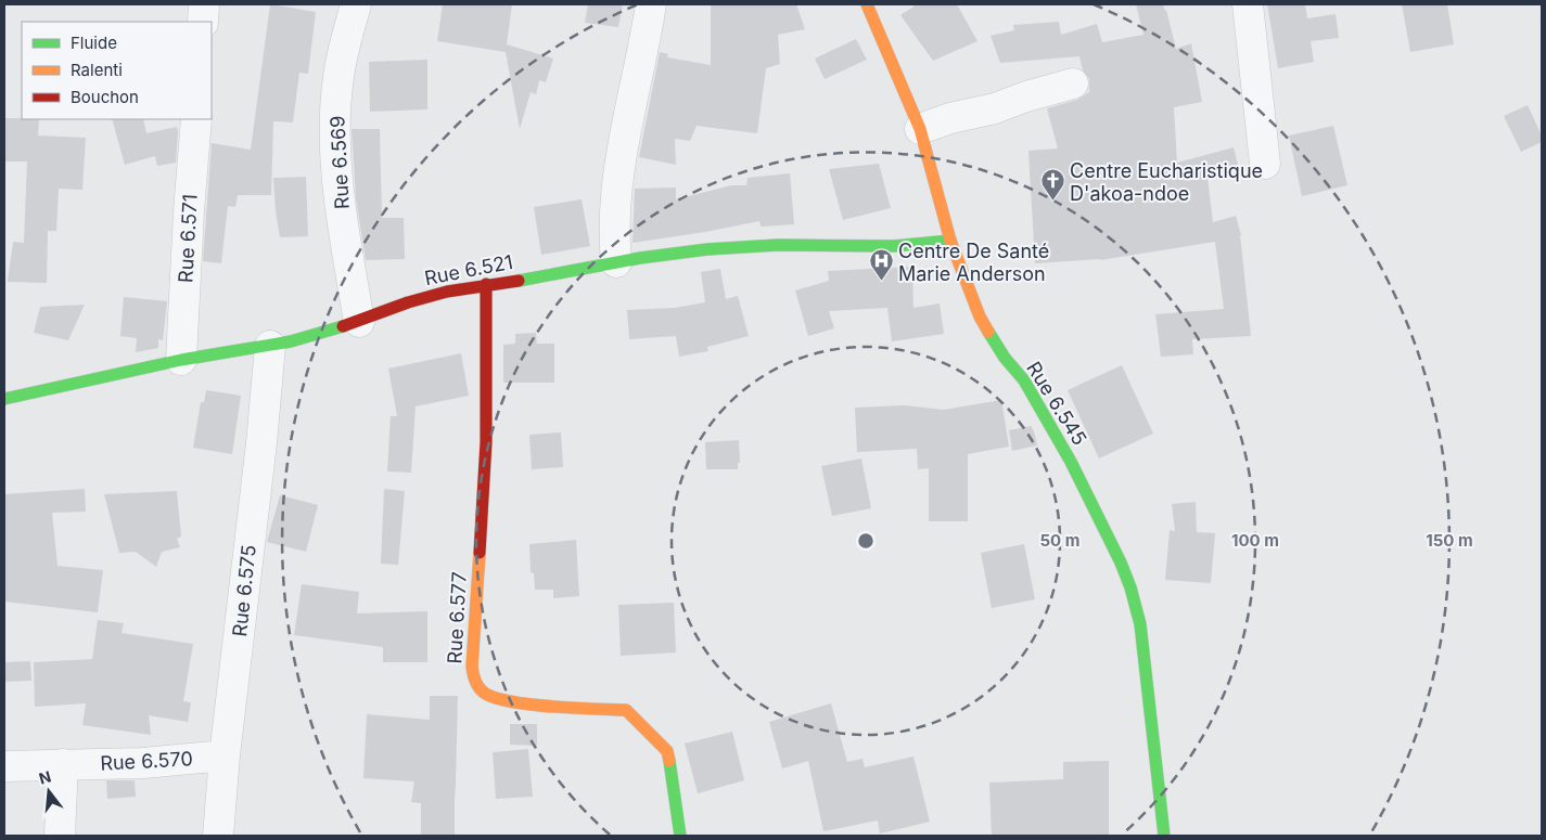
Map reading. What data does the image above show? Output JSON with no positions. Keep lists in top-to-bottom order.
{
  "streets": {
    "street": [
      "Rue 6.569",
      "Rue 6.571",
      "Rue 6.521",
      "Rue 6.545",
      "Rue 6.575",
      "Rue 6.577",
      "Rue 6.570"
    ]
  },
  "crossings": [
    ["Rue 6.569", "Rue 6.521"],
    ["Rue 6.571", "Rue 6.521"],
    ["Rue 6.521", "Rue 6.545"],
    ["Rue 6.521", "Rue 6.575"],
    ["Rue 6.521", "Rue 6.577"],
    ["Rue 6.575", "Rue 6.570"]
  ],
  "places": {
    "church": ["Centre Eucharistique D'akoa-ndoe"],
    "hospital": ["Centre De Santé Marie Anderson"]
  },
  "legend": ["Fluide", "Ralenti", "Bouchon"],
  "north": "top",
  "rings": ["50 m", "100 m", "150 m"]
}
